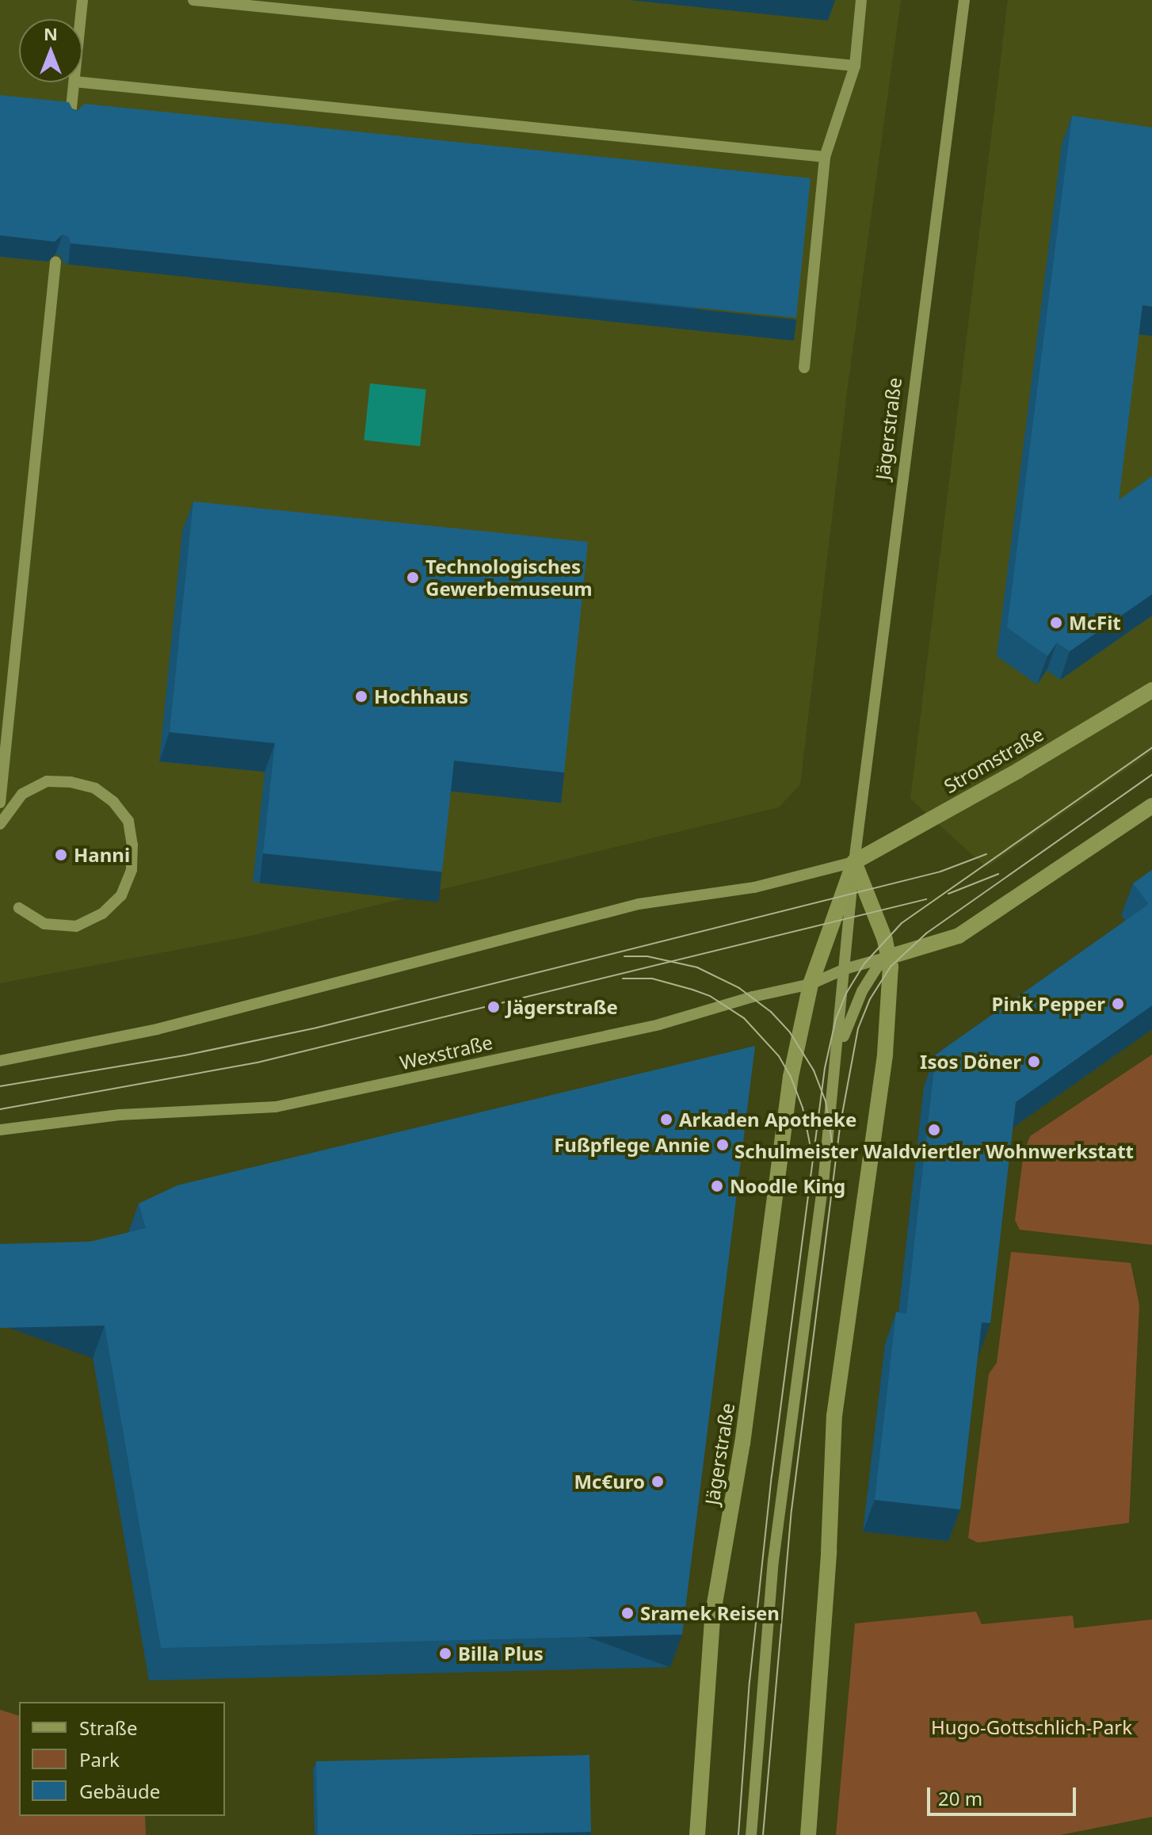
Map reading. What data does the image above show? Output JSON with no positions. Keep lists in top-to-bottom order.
{
  "streets": {
    "main road": ["Jägerstraße", "Stromstraße"],
    "street": ["Wexstraße"]
  },
  "crossings": [
    ["Jägerstraße", "Stromstraße"],
    ["Jägerstraße", "Wexstraße"]
  ],
  "parks": ["Hugo-Gottschlich-Park"],
  "places": [
    "Technologisches Gewerbemuseum",
    "McFit",
    "Hochhaus",
    "Hanni",
    "Pink Pepper",
    "Jägerstraße",
    "Isos Döner",
    "Arkaden Apotheke",
    "Schulmeister Waldviertler Wohnwerkstatt",
    "Fußpflege Annie",
    "Noodle King",
    "Mc€uro",
    "Sramek Reisen",
    "Billa Plus"
  ],
  "legend": ["Straße", "Park", "Gebäude"],
  "scale_bar": "20 m",
  "north": "top"
}
